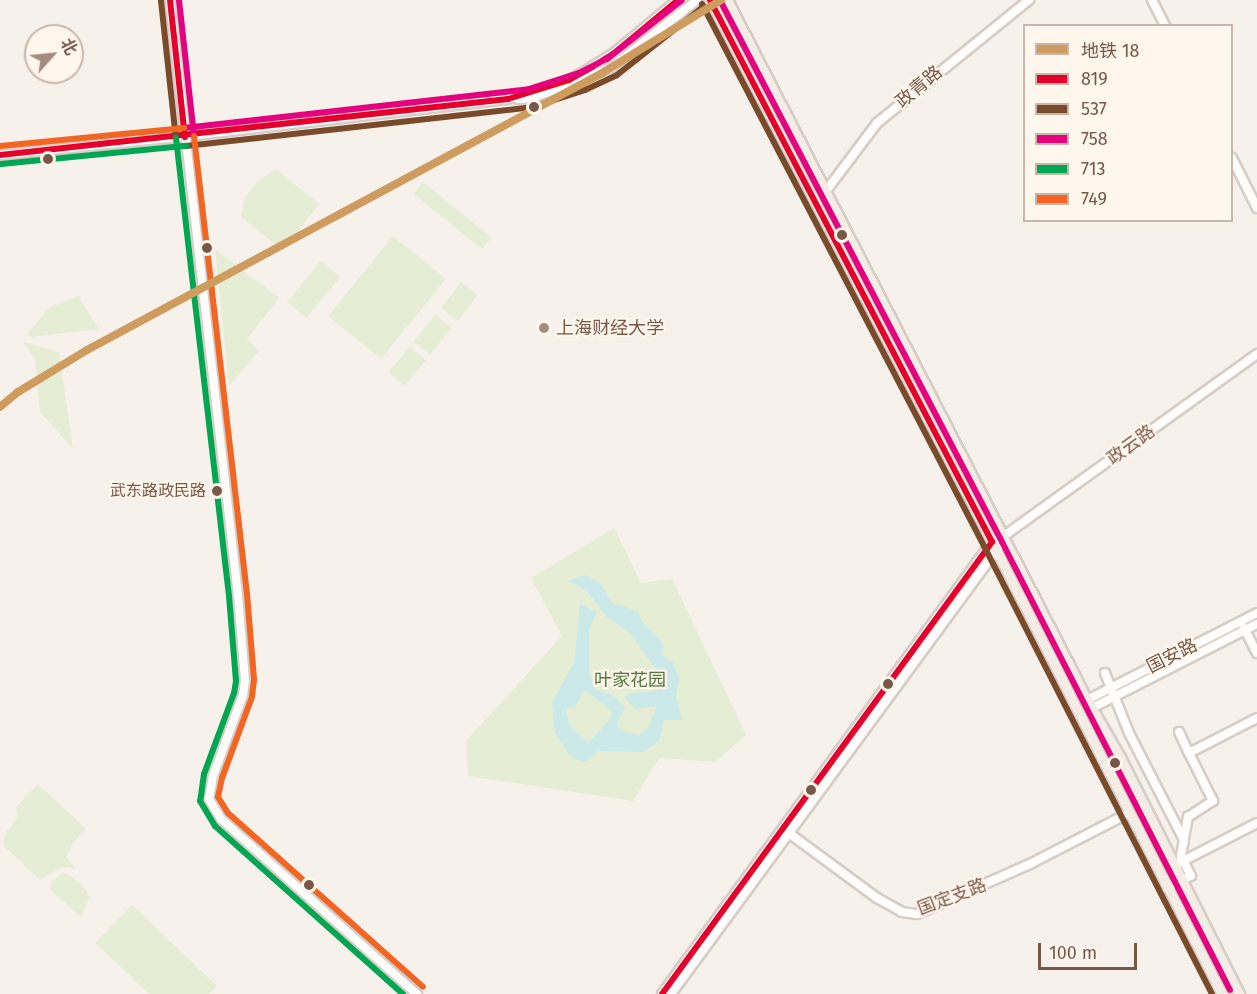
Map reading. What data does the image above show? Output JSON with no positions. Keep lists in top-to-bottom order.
{
  "streets": {
    "street": [
      "政青路",
      "政云路",
      "国安路",
      "国定支路"
    ]
  },
  "parks": ["叶家花园"],
  "places": ["上海财经大学", "武东路政民路"],
  "lines": [
    "metro line 18",
    "transit line 819",
    "transit line 758",
    "transit line 537",
    "transit line 749",
    "transit line 713"
  ],
  "legend": [
    "地铁 18",
    "819",
    "537",
    "758",
    "713",
    "749"
  ],
  "scale_bar": "100 m",
  "north": "top right"
}
